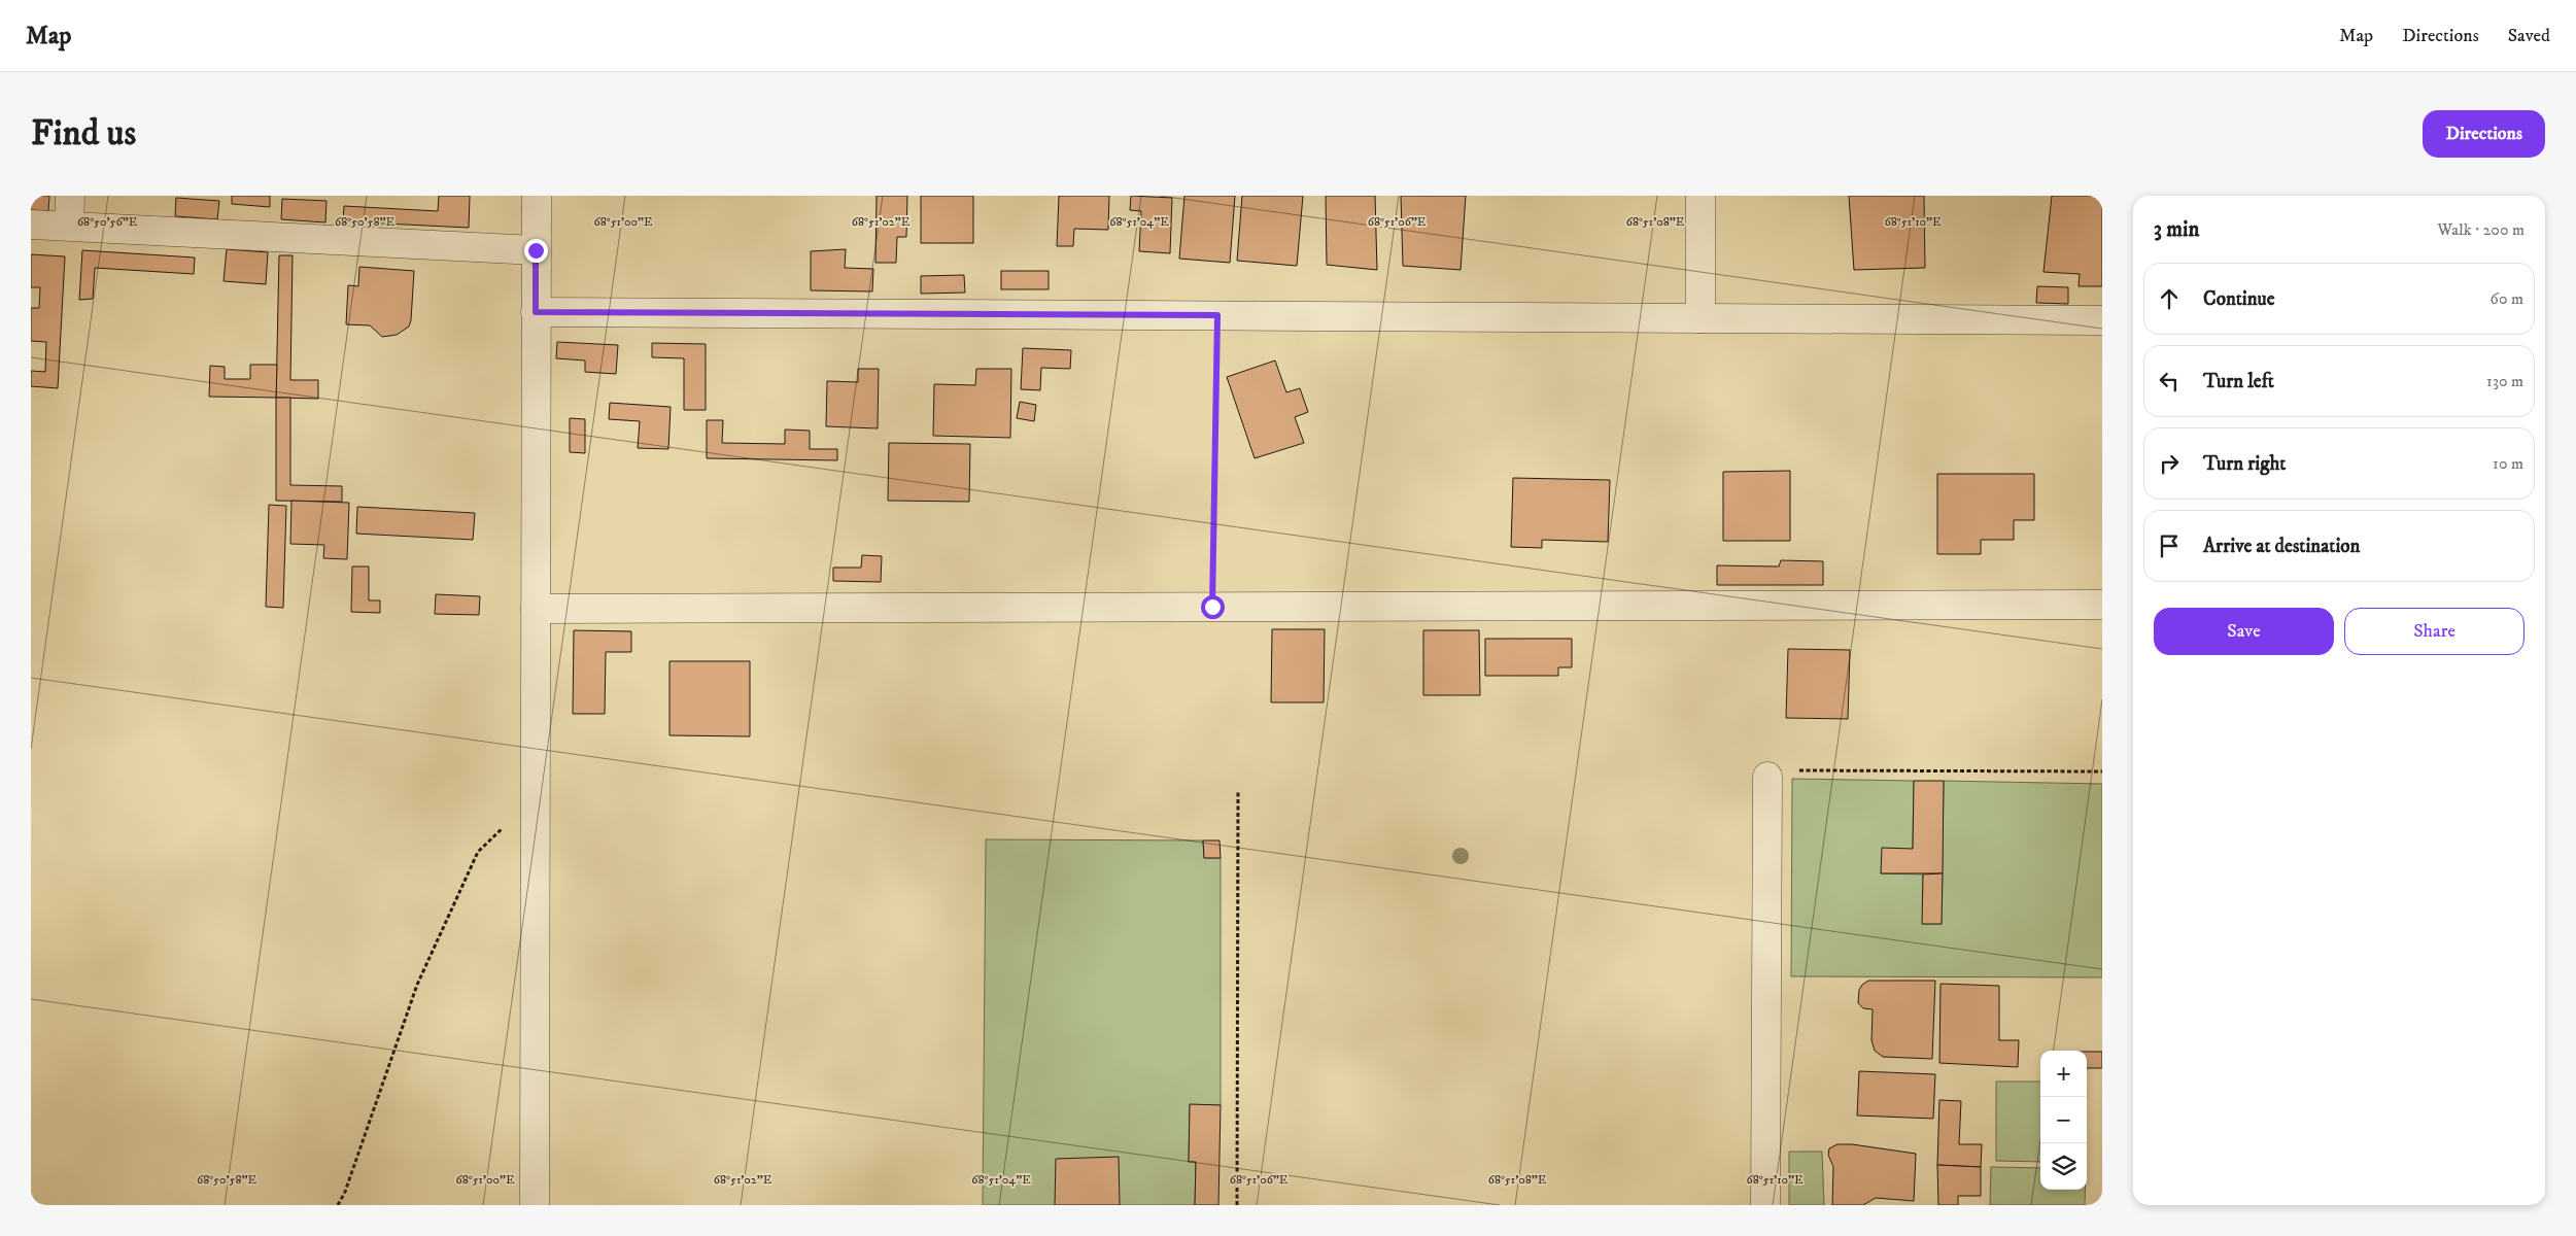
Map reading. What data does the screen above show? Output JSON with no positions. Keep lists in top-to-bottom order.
{
  "page": {
    "header": "Map",
    "nav": ["Map", "Directions", "Saved"],
    "buttons": [
      "Directions",
      ["Save", "Share"]
    ],
    "title": "Find us",
    "heading": ["3 min", "Walk · 200 m"],
    "list": [
      ["Continue", "60 m"],
      ["Turn left", "130 m"],
      ["Turn right", "10 m"],
      "Arrive at destination"
    ],
    "map_buttons": ["+", "−"]
  },
  "coordinates": [
    "68°50'56\"E",
    "68°50'58\"E",
    "68°51'00\"E",
    "68°51'02\"E",
    "68°51'04\"E",
    "68°51'06\"E",
    "68°51'08\"E",
    "68°51'10\"E"
  ]
}
